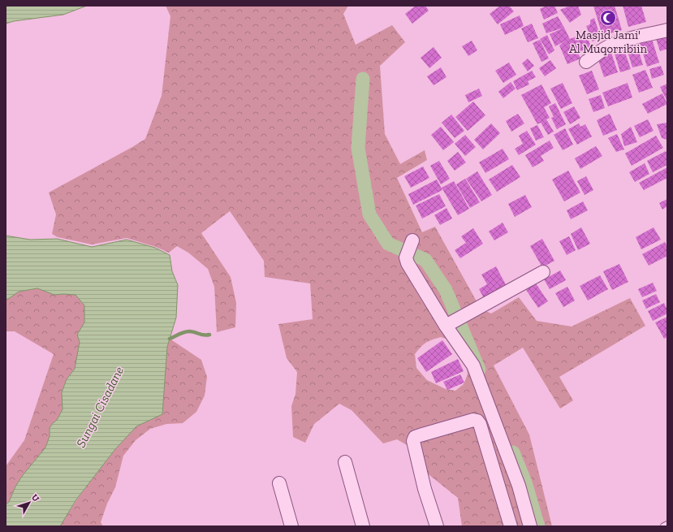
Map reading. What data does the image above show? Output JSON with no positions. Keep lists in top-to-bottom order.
{
  "water": ["Sungai Cisadane"],
  "places": {
    "mosque": ["Masjid Jami' Al Muqorribiin"]
  },
  "north": "top right"
}
